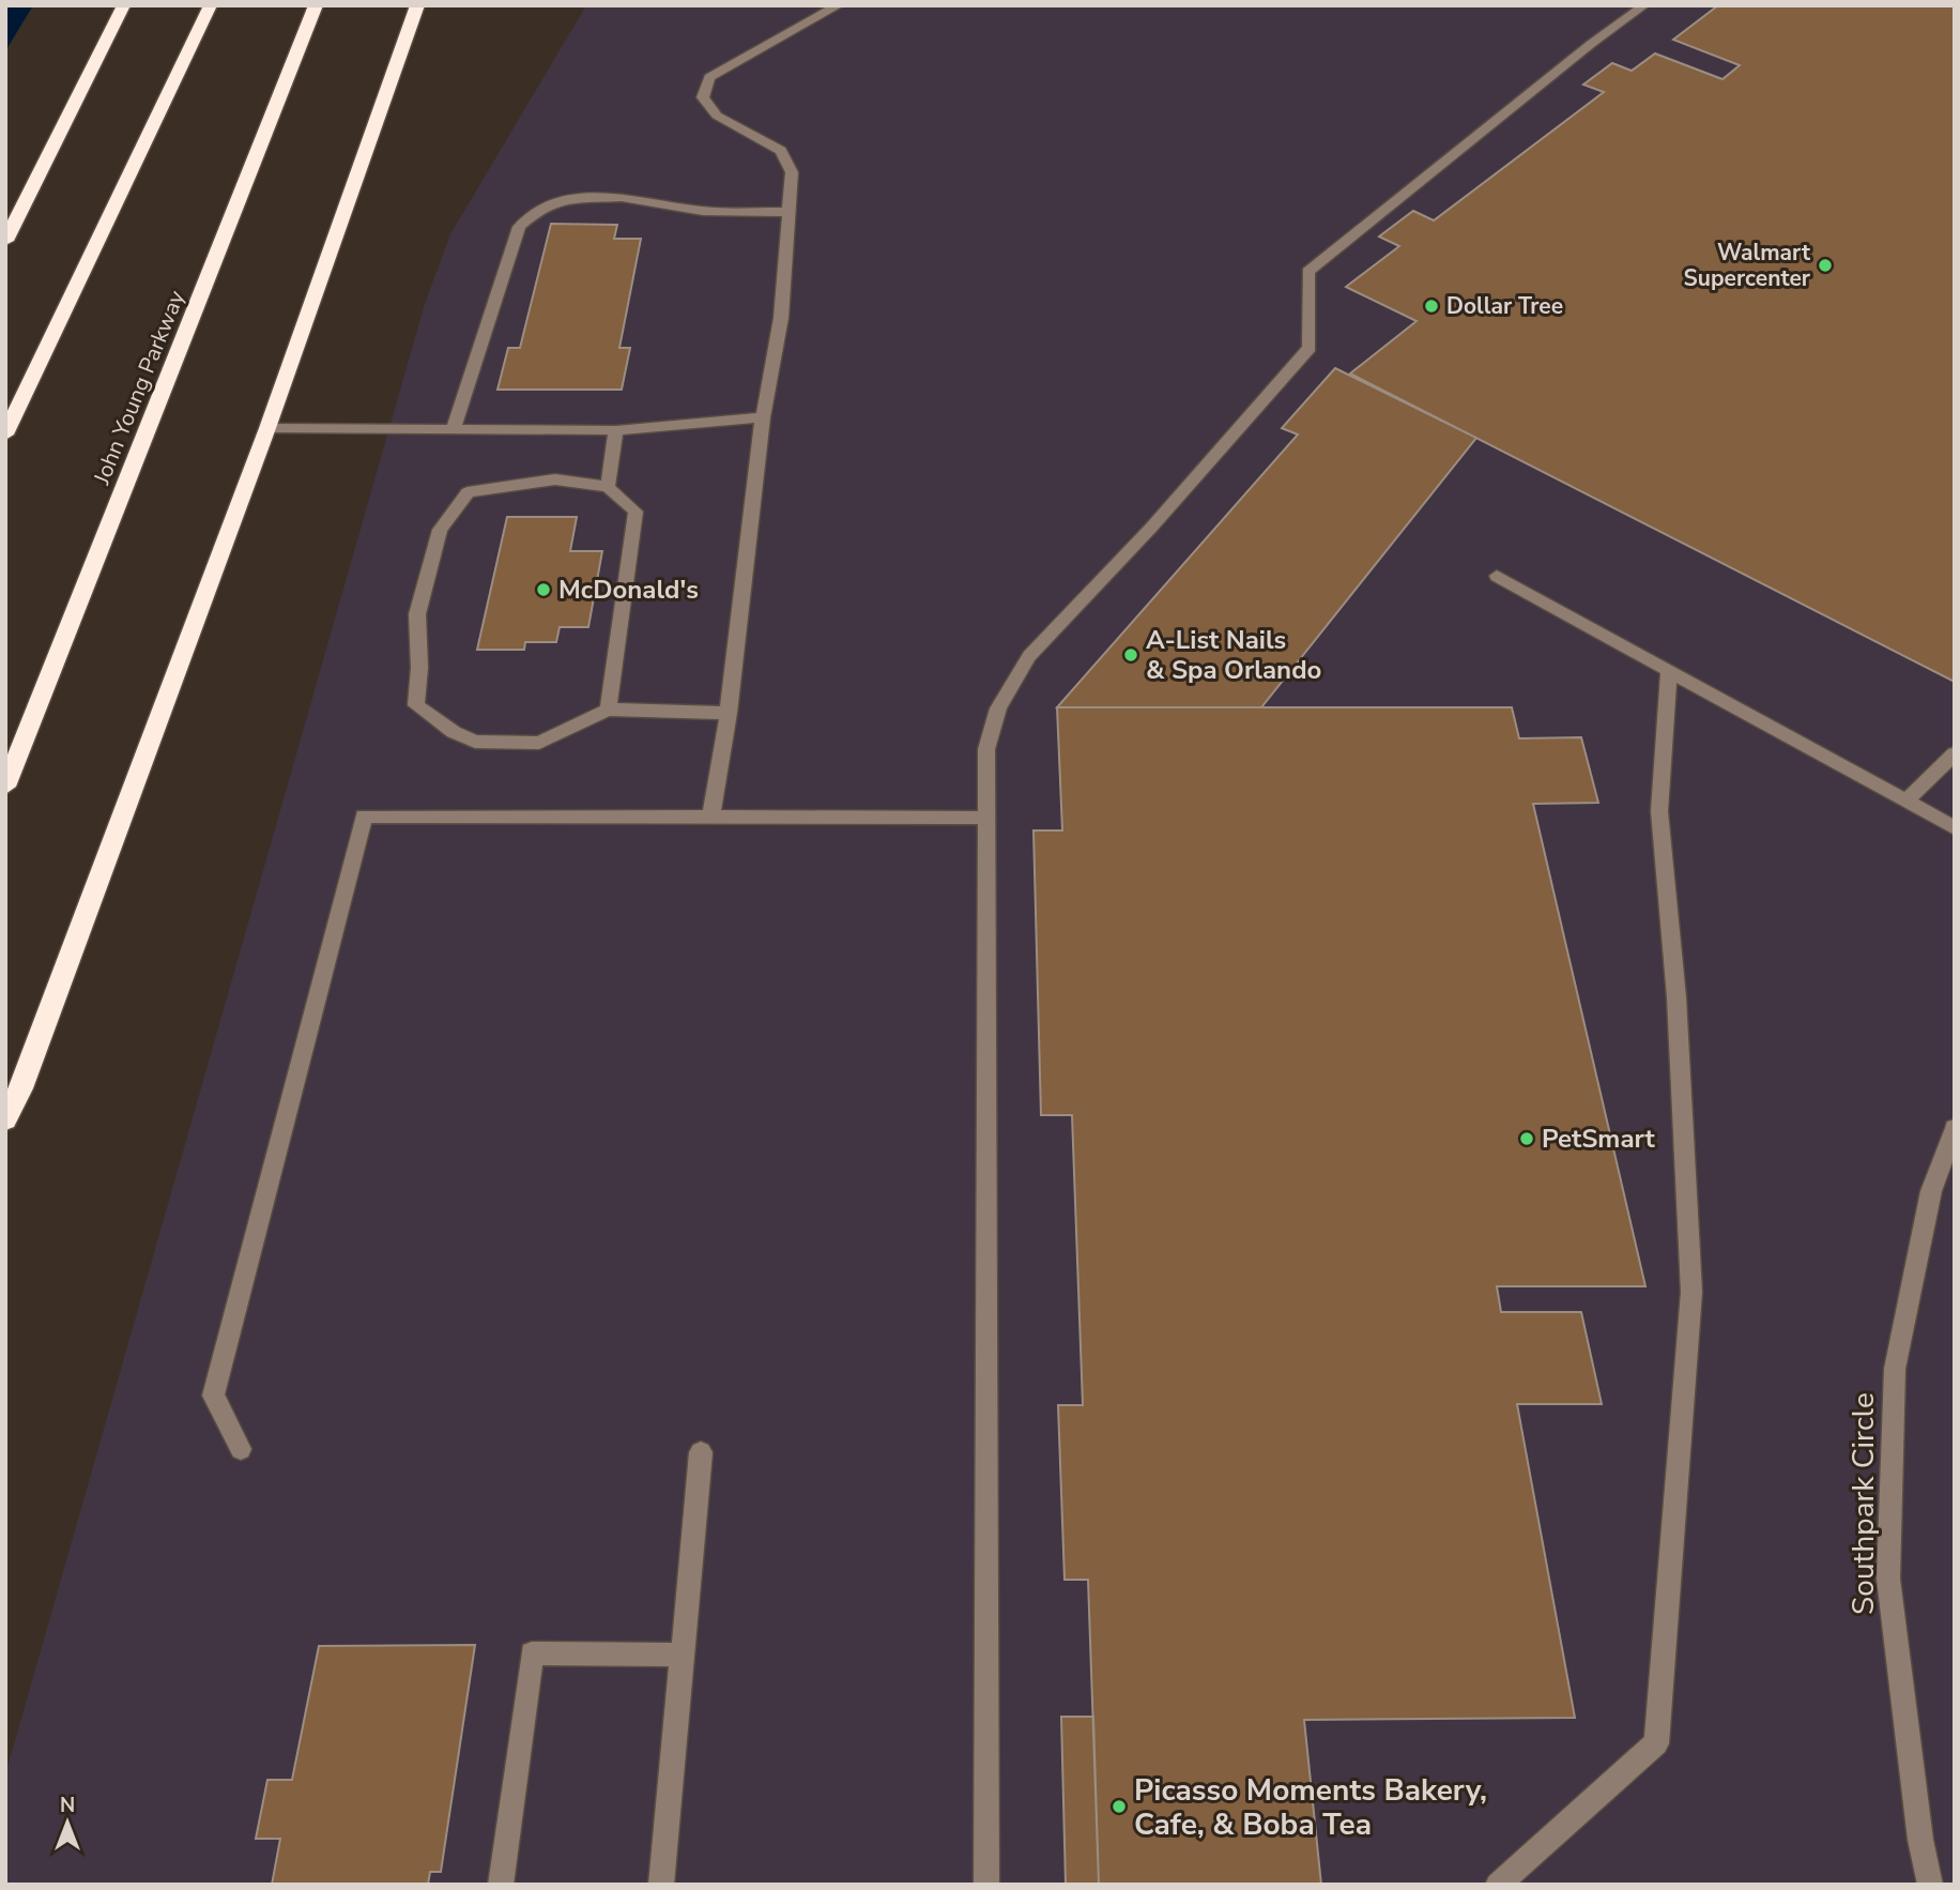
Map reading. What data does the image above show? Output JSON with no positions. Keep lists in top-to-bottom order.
{
  "streets": {
    "highway": ["John Young Parkway"],
    "street": ["Southpark Circle"]
  },
  "places": [
    "Walmart Supercenter",
    "Dollar Tree",
    "McDonald's",
    "A-List Nails & Spa Orlando",
    "PetSmart",
    "Picasso Moments Bakery, Cafe, & Boba Tea"
  ],
  "north": "top"
}
